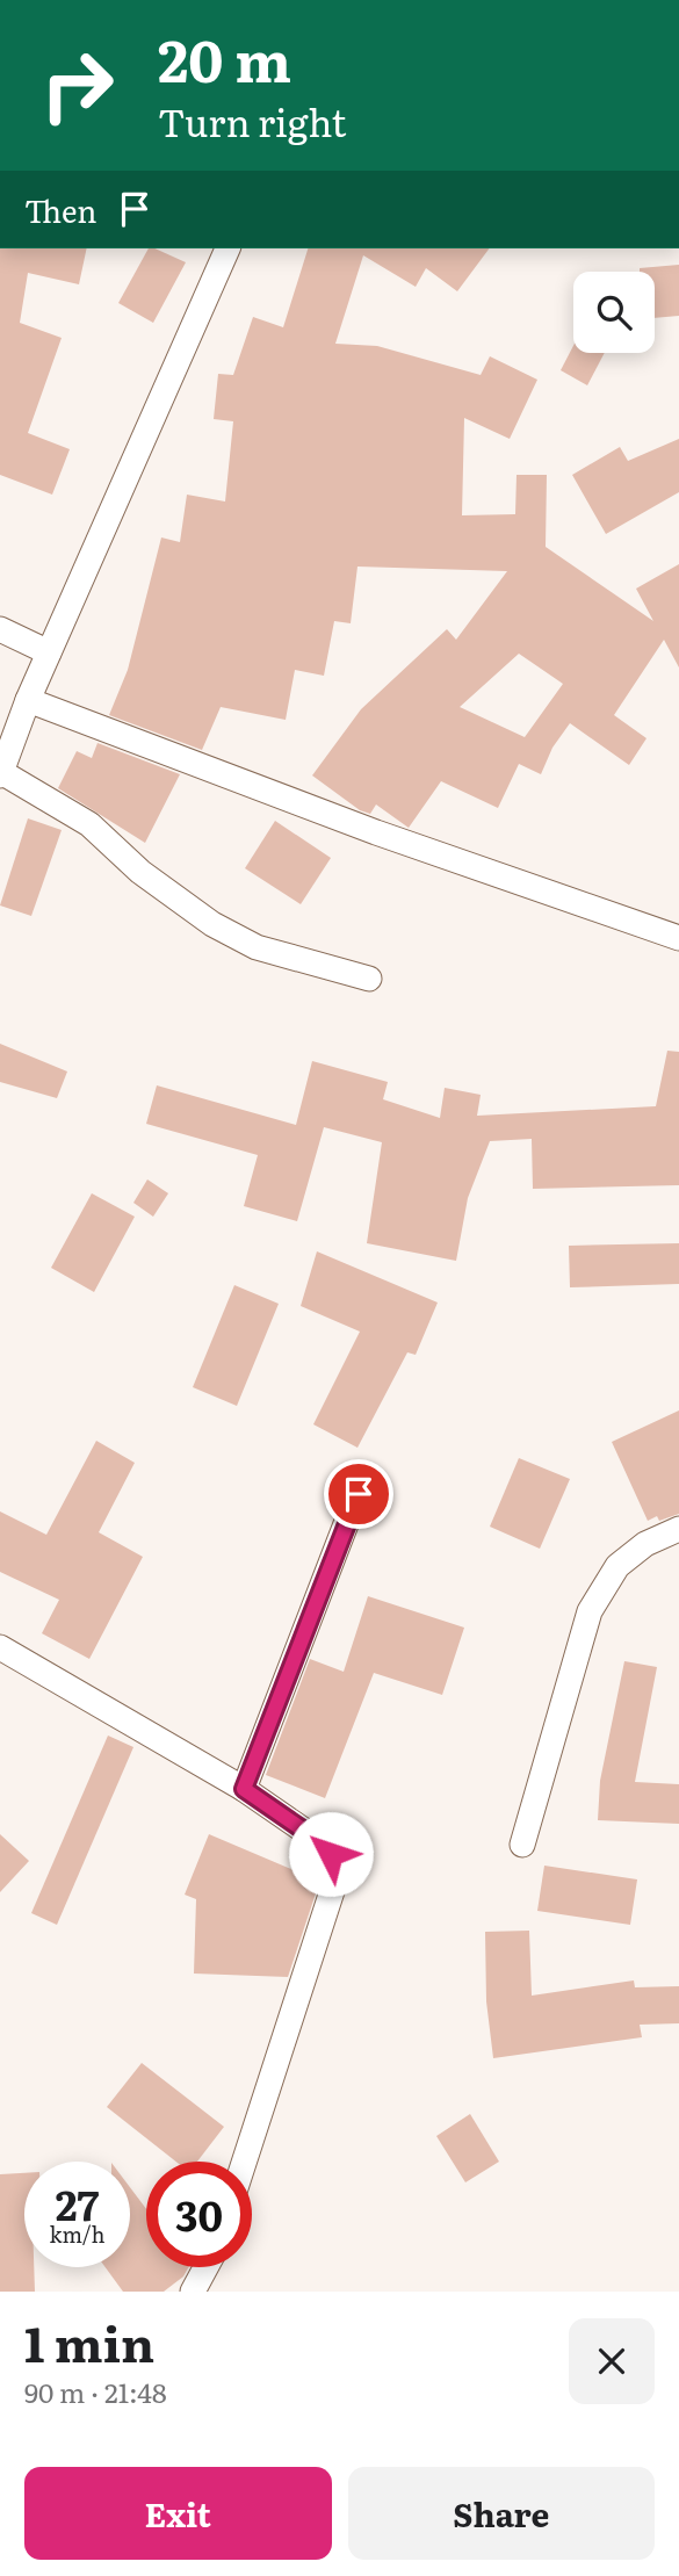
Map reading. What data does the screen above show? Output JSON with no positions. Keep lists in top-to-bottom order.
{
  "page": {
    "turn": ["20 m", "Turn right"],
    "then": "Then",
    "speed": "27 km/h",
    "limit": "30",
    "heading": ["1 min", "90 m · 21:48"],
    "buttons": ["Exit", "Share"]
  }
}
